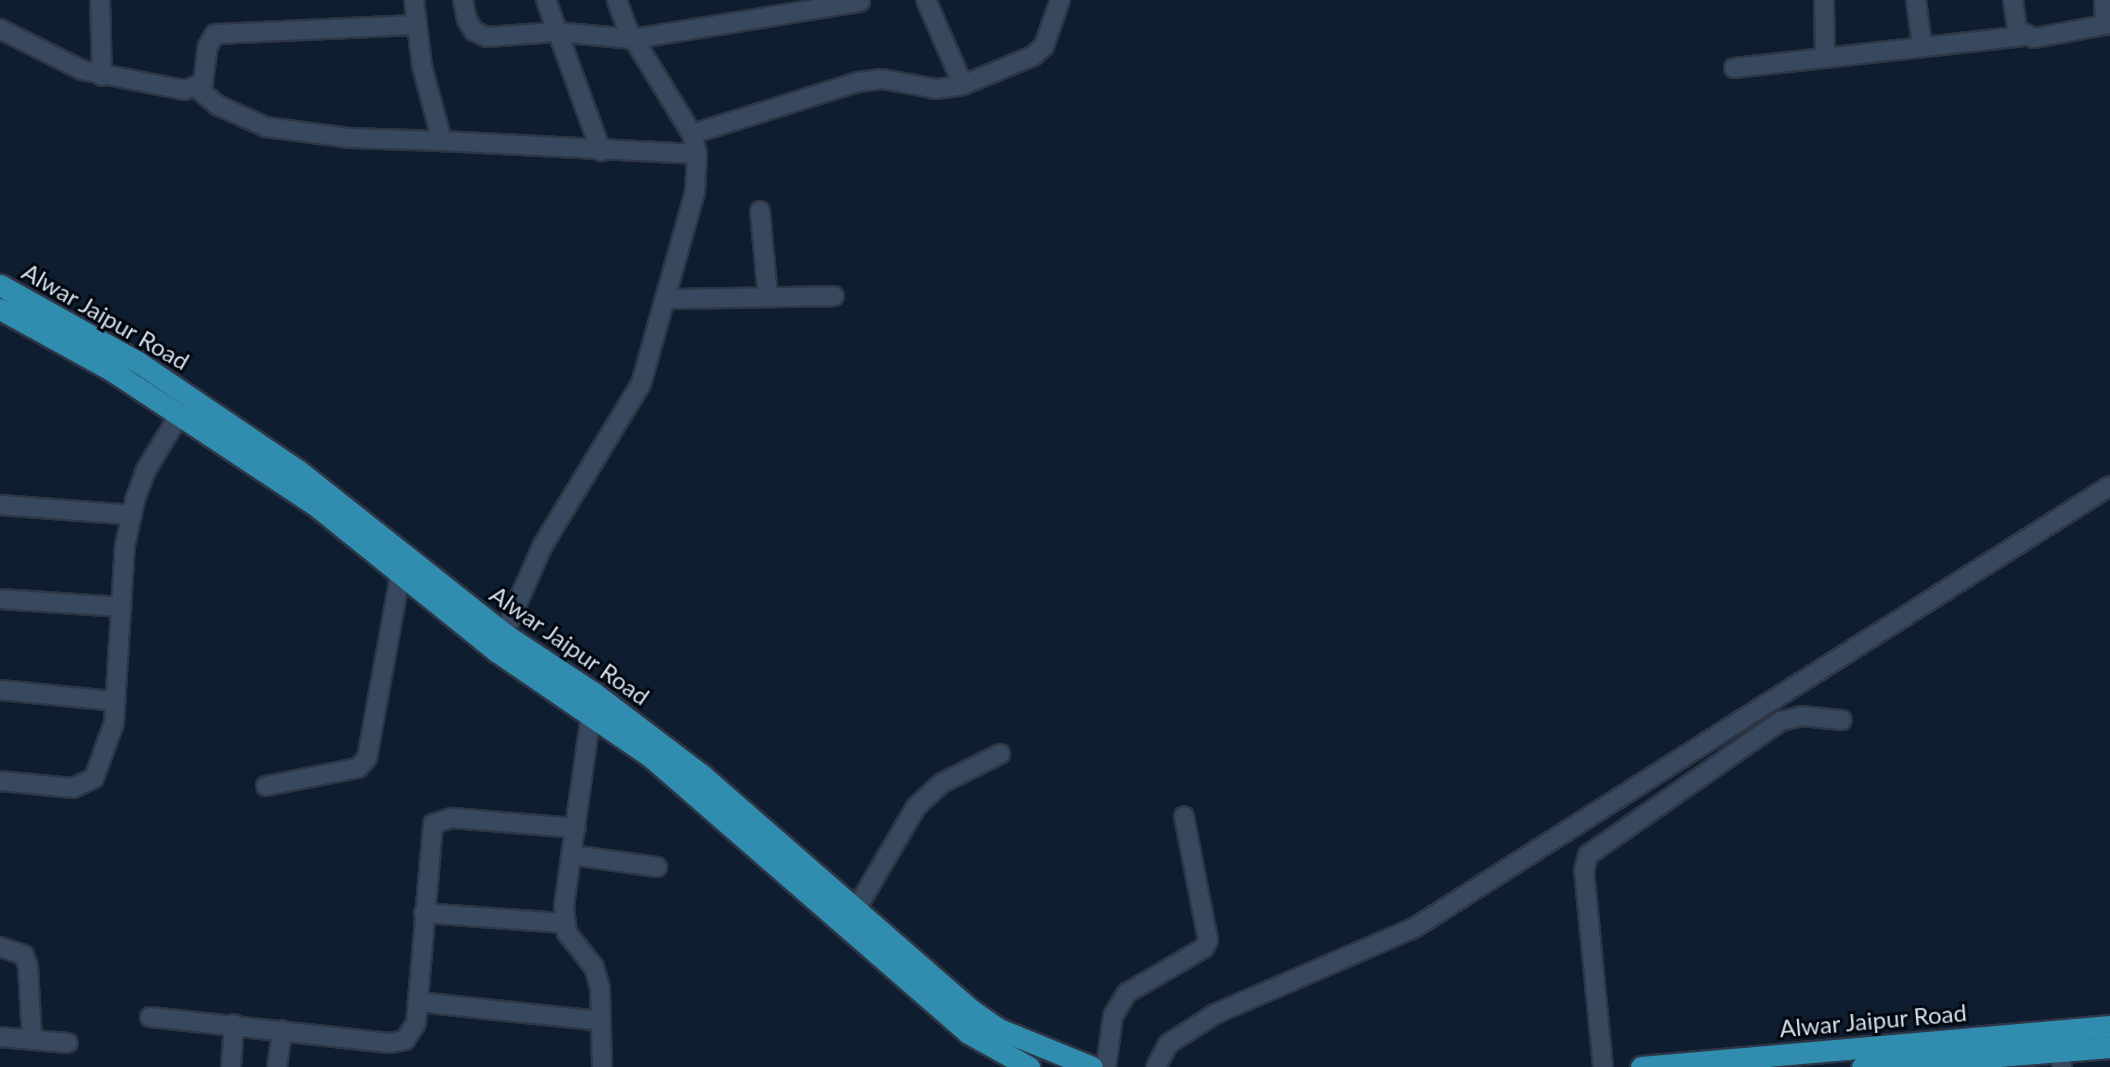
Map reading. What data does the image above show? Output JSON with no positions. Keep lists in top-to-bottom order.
{
  "streets": {
    "main road": ["Alwar Jaipur Road"]
  }
}
